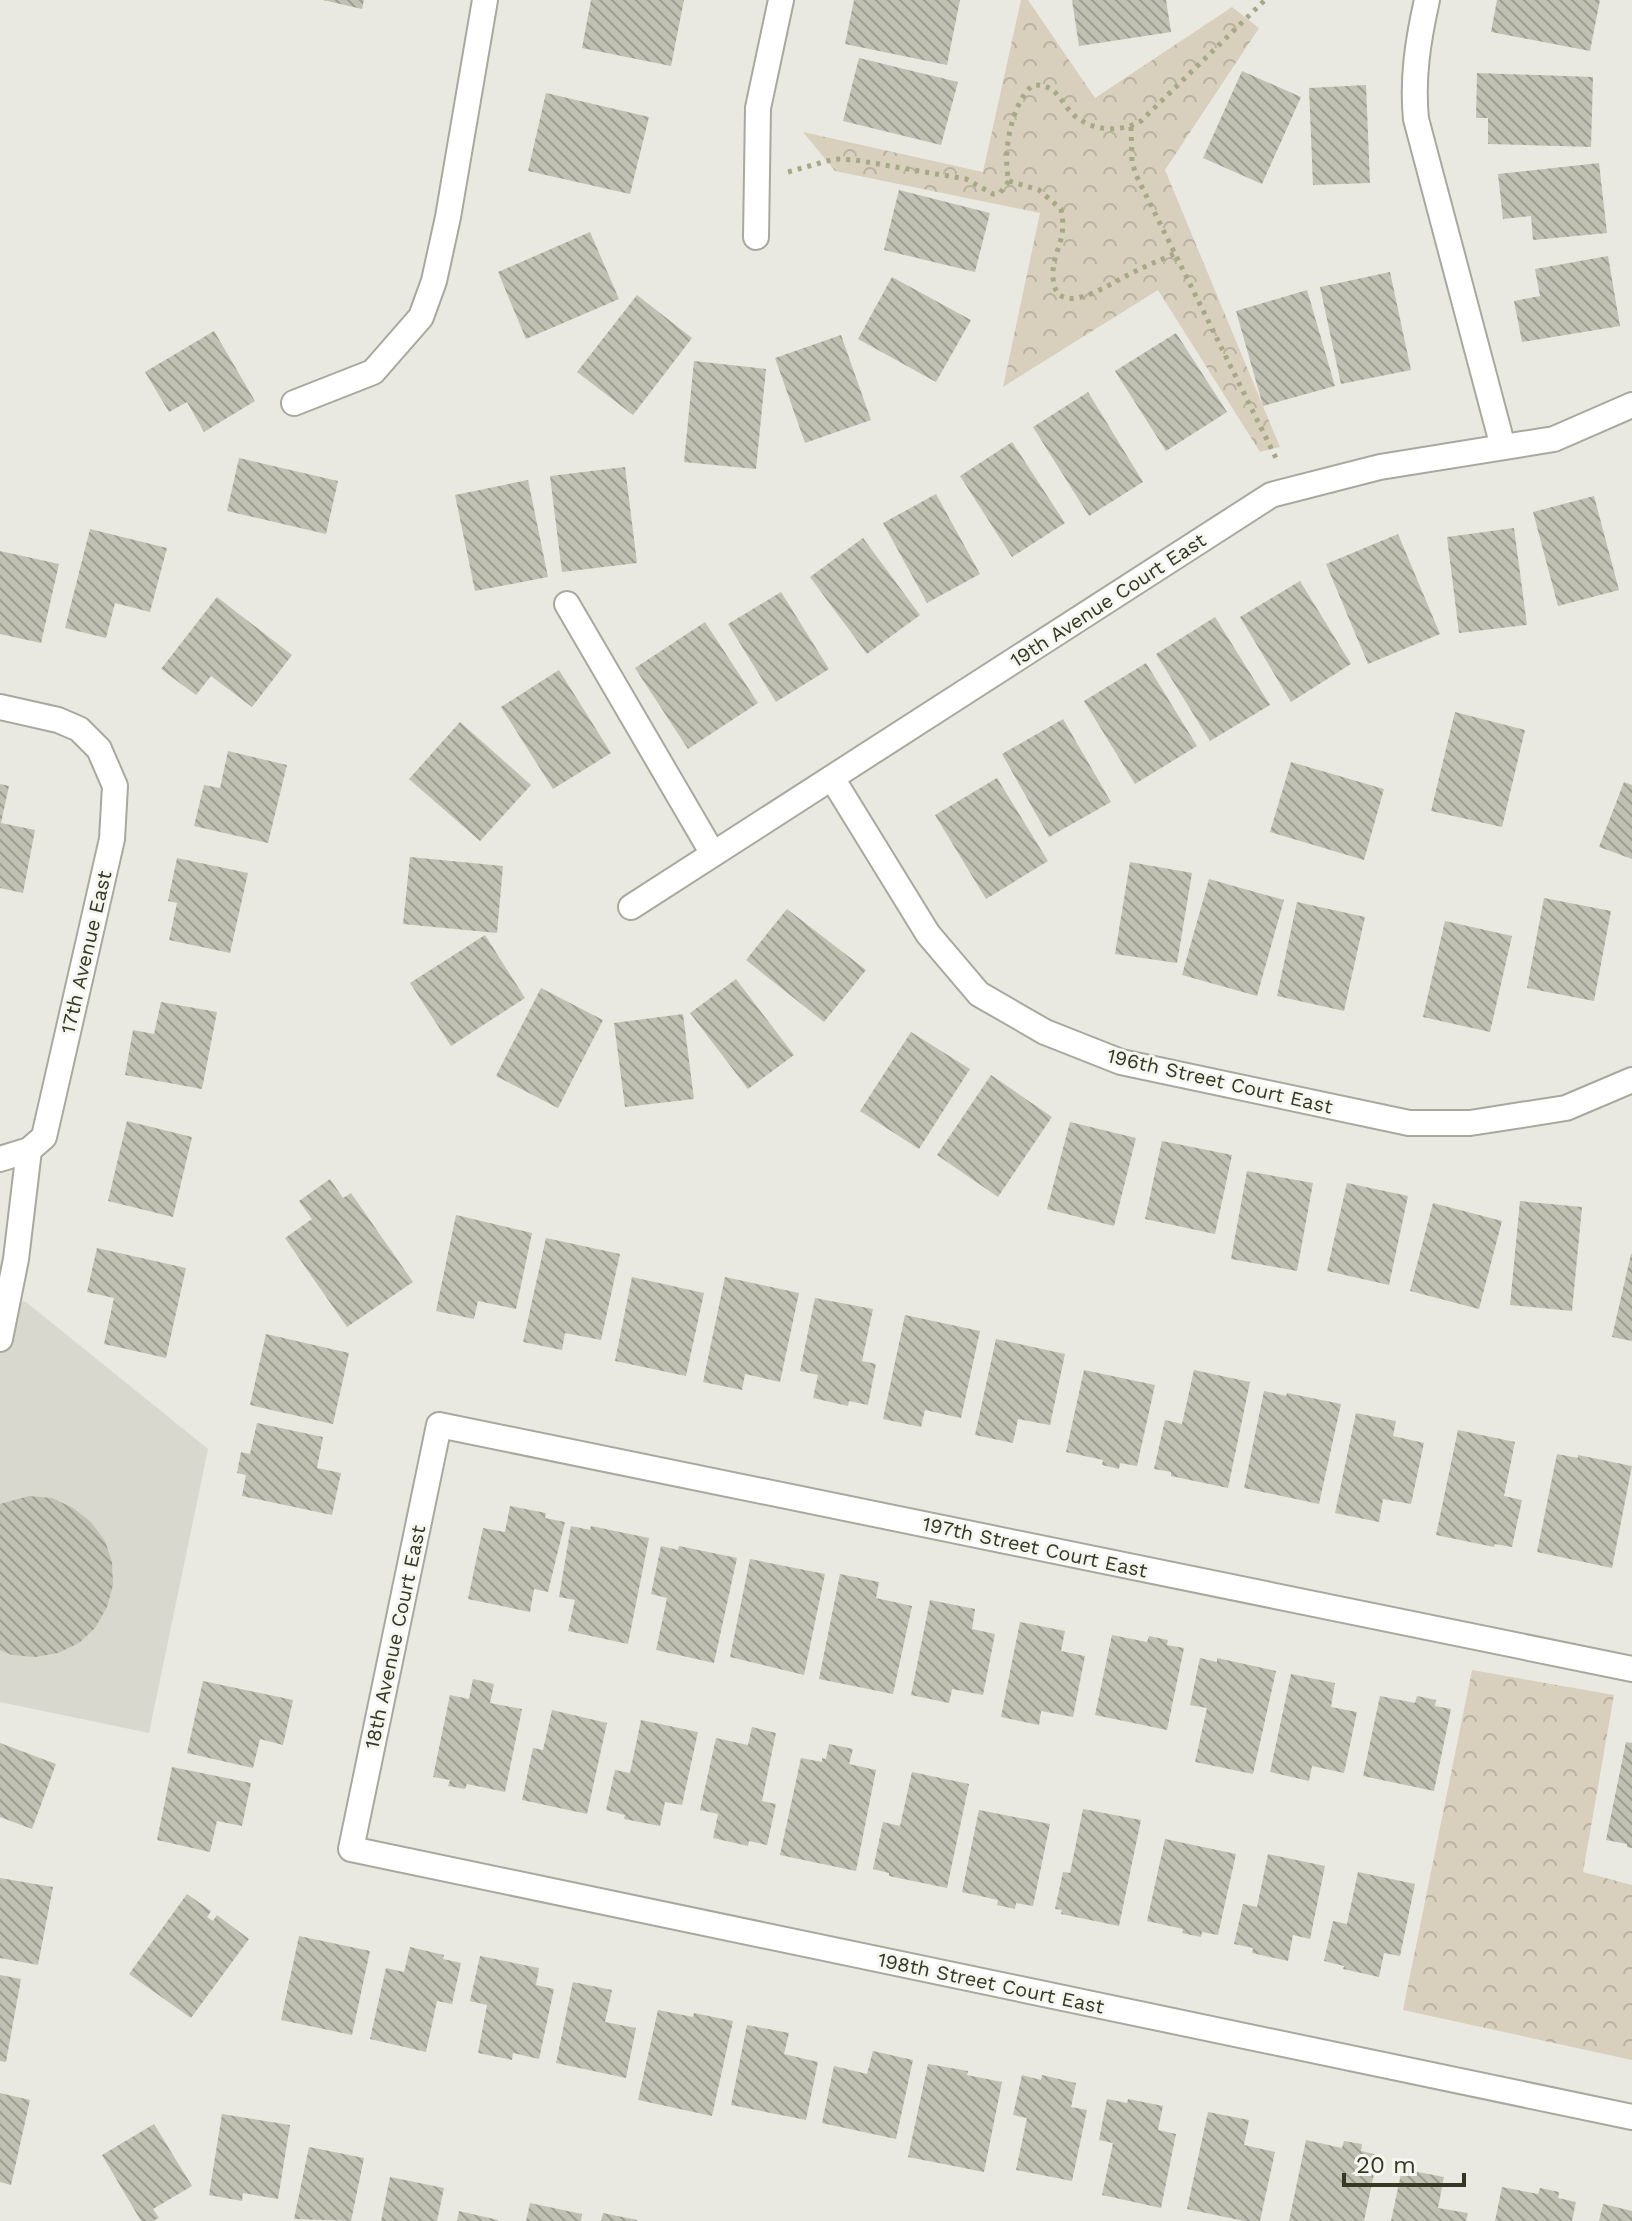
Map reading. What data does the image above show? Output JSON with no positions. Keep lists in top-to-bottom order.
{
  "streets": {
    "street": [
      "19th Avenue Court East",
      "17th Avenue East",
      "196th Street Court East",
      "197th Street Court East",
      "18th Avenue Court East",
      "198th Street Court East"
    ]
  },
  "crossings": [
    ["19th Avenue Court East", "196th Street Court East"],
    ["197th Street Court East", "18th Avenue Court East"],
    ["18th Avenue Court East", "198th Street Court East"]
  ],
  "scale_bar": "20 m"
}
